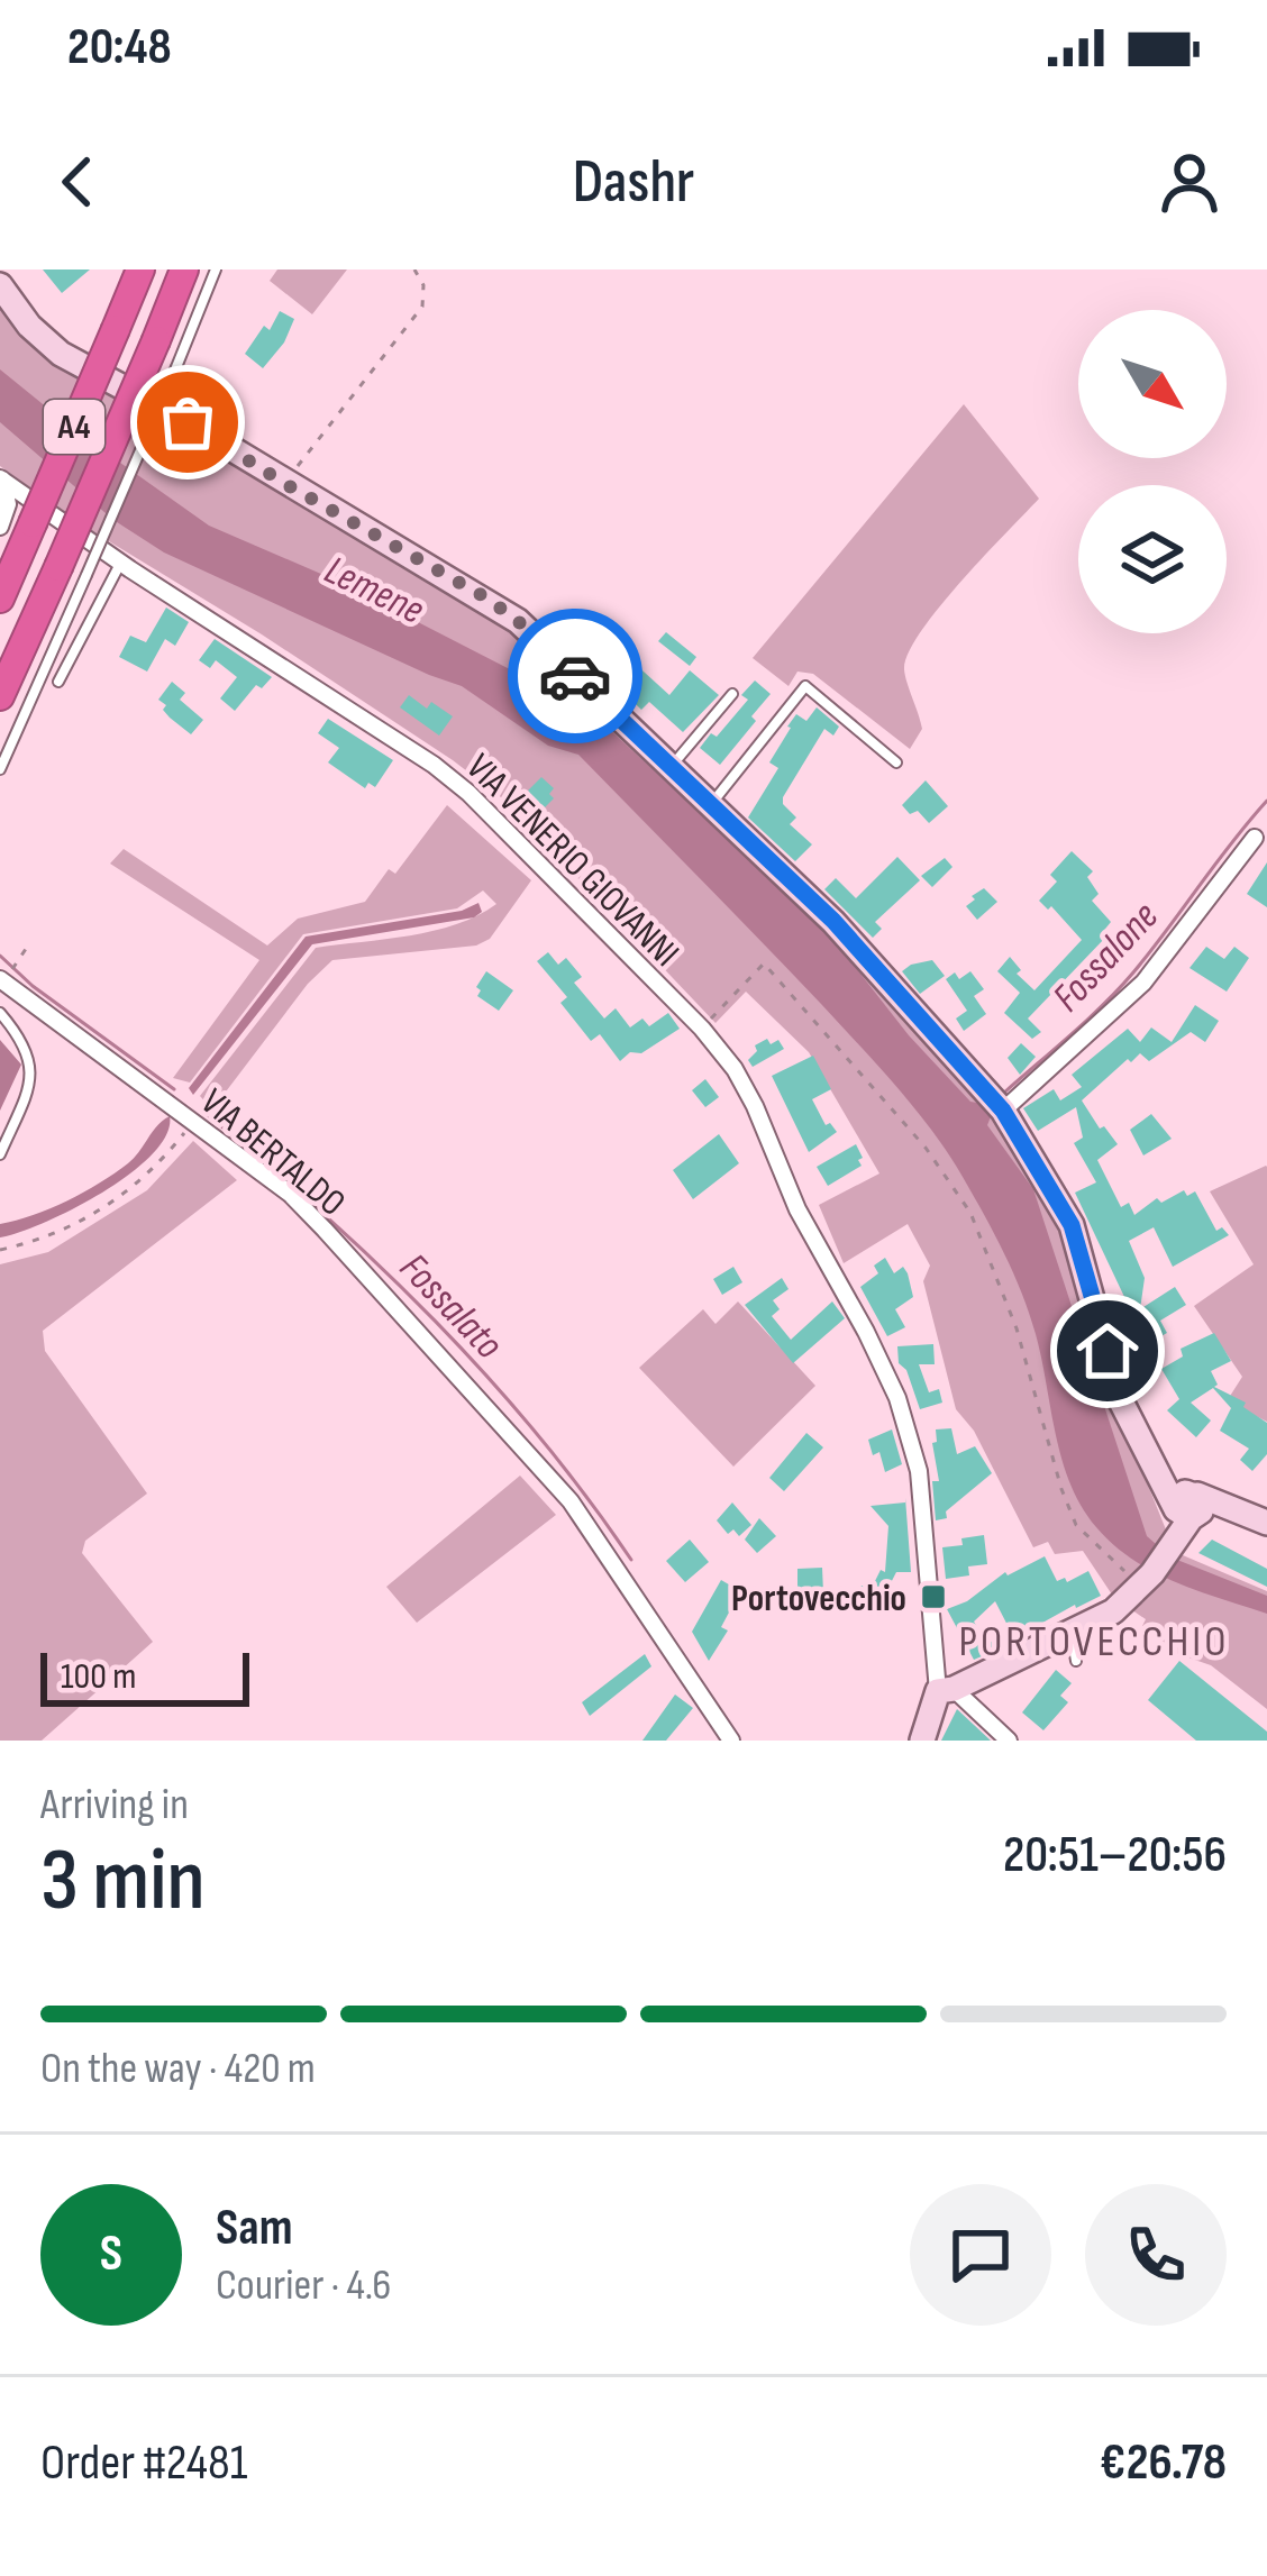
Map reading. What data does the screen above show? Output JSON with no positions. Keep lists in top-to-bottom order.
{
  "streets": {
    "highway": ["A4"],
    "street": ["VIA VENERIO GIOVANNI", "VIA BERTALDO"]
  },
  "districts": ["PORTOVECCHIO"],
  "water": ["Lemene", "Fossalone", "Fossalato"],
  "places": {
    "transit": ["Portovecchio"]
  },
  "scale_bar": "100 m",
  "north": "bottom right",
  "page": {
    "status": "20:48",
    "header": "Dashr",
    "scale": "100 m",
    "heading": ["3 min", "Arriving in", "20:51–20:56"],
    "panel": [
      "Sam",
      "Courier · 4.6",
      "Order #2481",
      "€26.78"
    ],
    "bar": "On the way · 420 m",
    "round": "S"
  }
}
